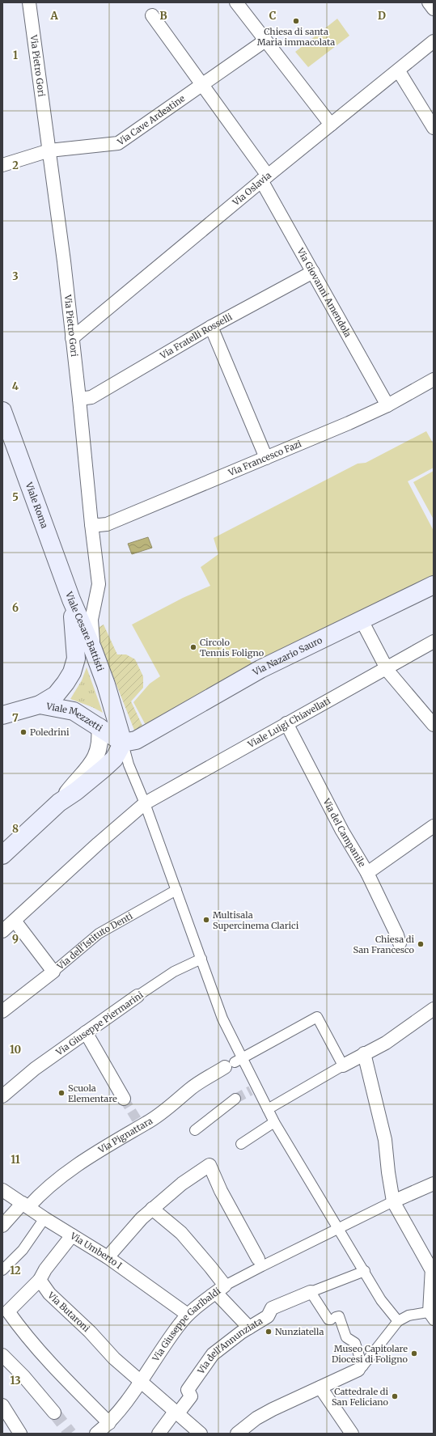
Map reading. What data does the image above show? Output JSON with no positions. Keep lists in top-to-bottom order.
{
  "streets": {
    "main road": [
      "Viale Roma",
      "Viale Cesare Battisti",
      "Via Nazario Sauro",
      "Viale Mezzetti"
    ],
    "street": [
      "Via Pietro Gori",
      "Via Cave Ardeatine",
      "Via Oslavia",
      "Via Giovanni Amendola",
      "Via Fratelli Rosselli",
      "Via Francesco Fazi",
      "Viale Luigi Chiavellati",
      "Via del Campanile",
      "Via dell'Istituto Denti",
      "Via Giuseppe Piermarini",
      "Via Pignattara",
      "Via Umberto I",
      "Via Butaroni",
      "Via Giuseppe Garibaldi",
      "Via dell'Annunziata"
    ]
  },
  "crossings": [
    ["Via Pietro Gori", "Via Cave Ardeatine"],
    ["Via Pietro Gori", "Via Oslavia"],
    ["Via Pietro Gori", "Via Fratelli Rosselli"],
    ["Via Pietro Gori", "Via Francesco Fazi"],
    ["Via Pietro Gori", "Viale Cesare Battisti"],
    ["Via Cave Ardeatine", "Via Giovanni Amendola"],
    ["Via Oslavia", "Via Giovanni Amendola"],
    ["Via Giovanni Amendola", "Via Fratelli Rosselli"],
    ["Via Giovanni Amendola", "Via Francesco Fazi"],
    ["Viale Roma", "Viale Cesare Battisti"],
    ["Viale Cesare Battisti", "Via Nazario Sauro"],
    ["Viale Cesare Battisti", "Viale Mezzetti"],
    ["Via Nazario Sauro", "Viale Mezzetti"],
    ["Viale Luigi Chiavellati", "Via del Campanile"],
    ["Via Pignattara", "Via Umberto I"],
    ["Via Umberto I", "Via Giuseppe Garibaldi"],
    ["Via Butaroni", "Via Giuseppe Garibaldi"],
    ["Via Butaroni", "Via dell'Annunziata"]
  ],
  "places": [
    "Chiesa di santa Maria immacolata",
    "Circolo Tennis Foligno",
    "Poledrini",
    "Multisala Supercinema Clarici",
    "Chiesa di San Francesco",
    "Scuola Elementare",
    "Nunziatella",
    "Museo Capitolare Diocesi di Foligno",
    "Cattedrale di San Feliciano"
  ],
  "grid": {
    "columns": [
      "A",
      "B",
      "C",
      "D"
    ],
    "rows": [
      "1",
      "2",
      "3",
      "4",
      "5",
      "6",
      "7",
      "8",
      "9",
      "10",
      "11",
      "12",
      "13"
    ]
  }
}
